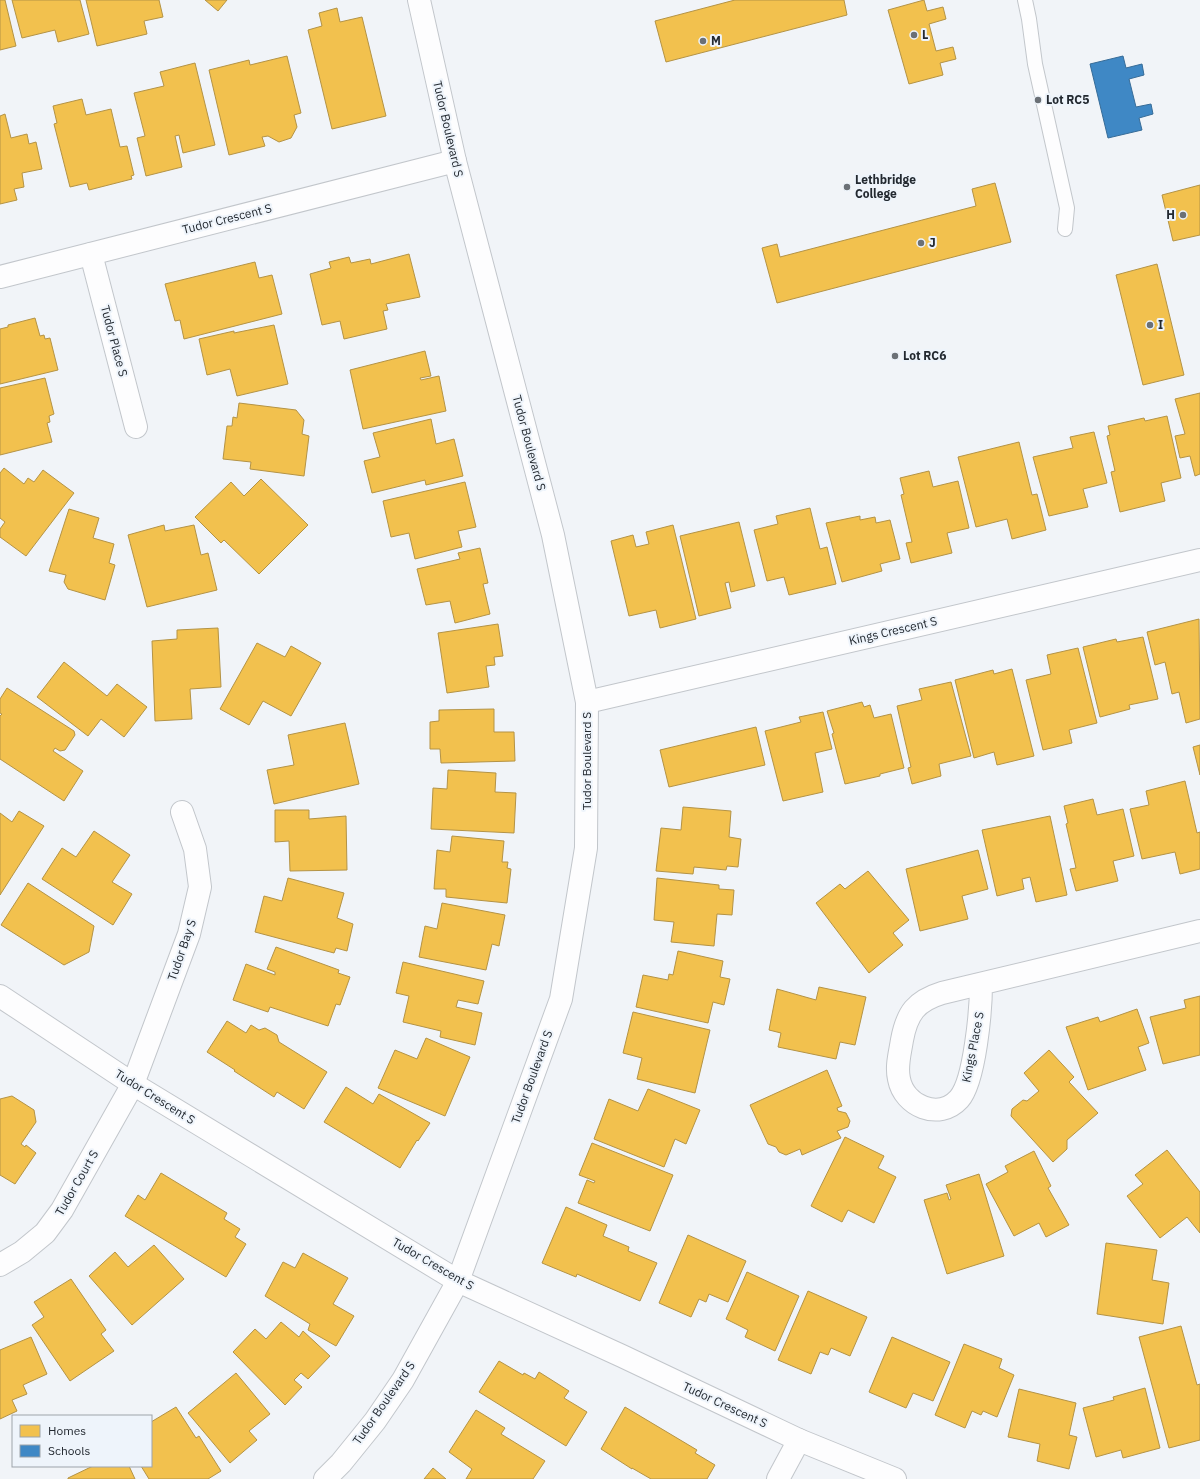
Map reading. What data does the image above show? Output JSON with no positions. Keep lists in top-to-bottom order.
{
  "streets": {
    "street": [
      "Tudor Boulevard S",
      "Tudor Crescent S",
      "Tudor Place S",
      "Kings Crescent S",
      "Tudor Bay S",
      "Kings Place S",
      "Tudor Court S"
    ]
  },
  "crossings": [
    ["Tudor Boulevard S", "Tudor Crescent S"],
    ["Tudor Boulevard S", "Kings Crescent S"],
    ["Tudor Crescent S", "Tudor Place S"],
    ["Tudor Crescent S", "Tudor Bay S"],
    ["Tudor Crescent S", "Tudor Court S"],
    ["Tudor Bay S", "Tudor Court S"]
  ],
  "places": [
    "L",
    "M",
    "Lot RC5",
    "Lethbridge College",
    "H",
    "J",
    "I",
    "Lot RC6"
  ],
  "legend": ["Homes", "Schools"]
}
